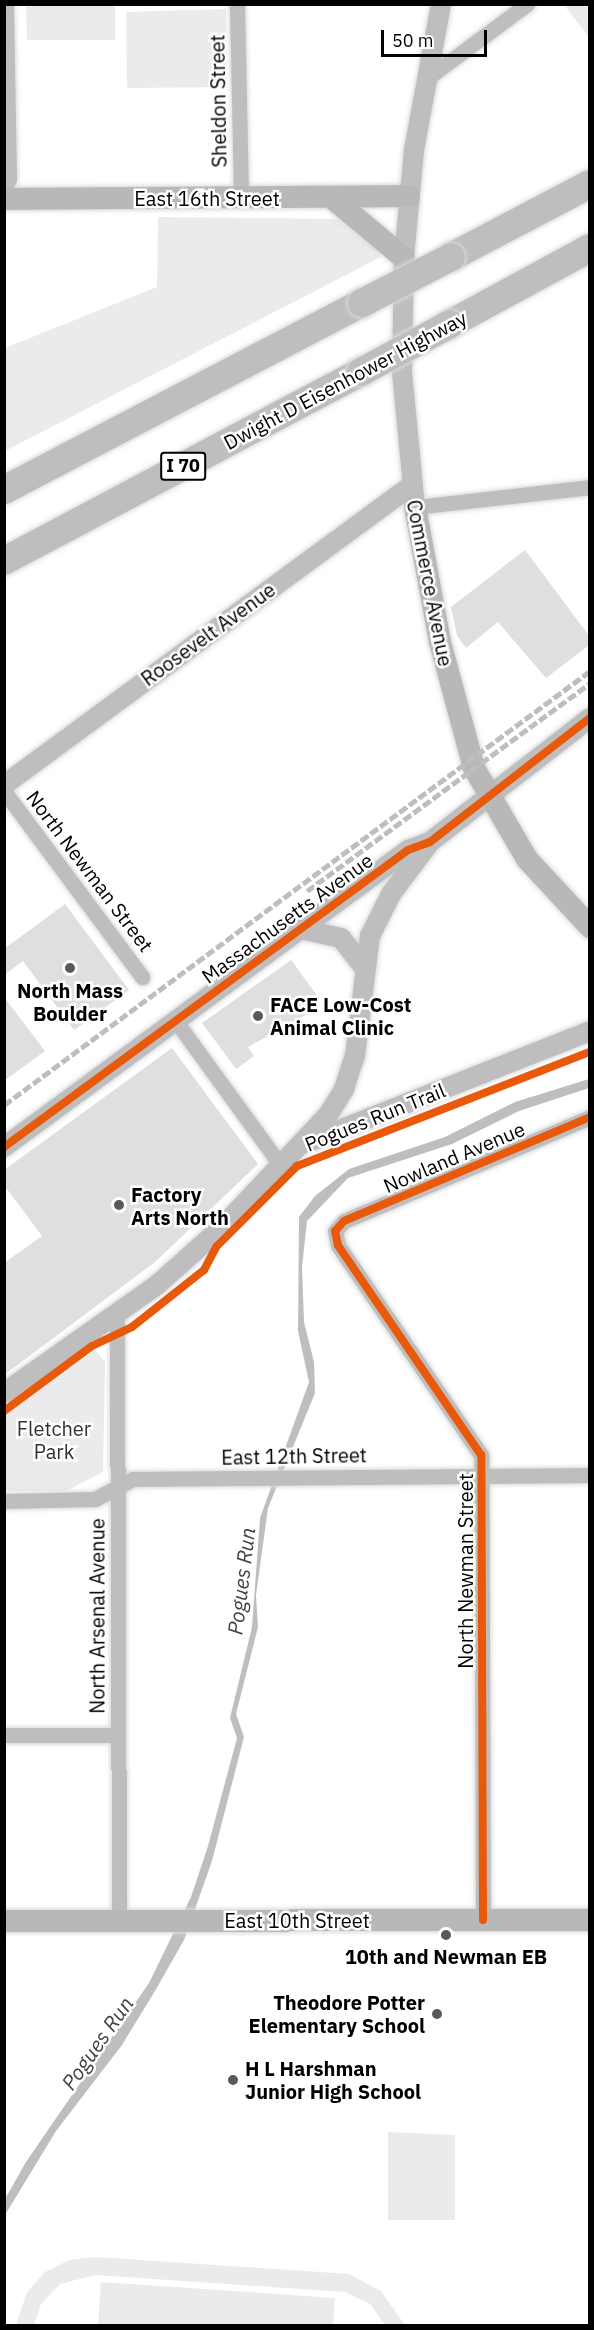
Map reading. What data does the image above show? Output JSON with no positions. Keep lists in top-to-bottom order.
{
  "streets": {
    "highway": ["Dwight D Eisenhower Highway", "I 70"],
    "main road": ["East 16th Street", "Commerce Avenue", "East 10th Street"],
    "street": [
      "Sheldon Street",
      "Roosevelt Avenue",
      "North Newman Street",
      "Massachusetts Avenue",
      "Nowland Avenue",
      "East 12th Street",
      "North Arsenal Avenue"
    ],
    "cycle path": ["Pogues Run Trail"]
  },
  "crossings": [
    ["Sheldon Street", "East 16th Street"],
    ["East 16th Street", "Commerce Avenue"],
    ["Commerce Avenue", "Roosevelt Avenue"],
    ["Commerce Avenue", "Massachusetts Avenue"],
    ["North Newman Street", "Nowland Avenue"],
    ["North Newman Street", "East 12th Street"],
    ["North Newman Street", "East 10th Street"],
    ["East 12th Street", "North Arsenal Avenue"],
    ["North Arsenal Avenue", "East 10th Street"]
  ],
  "water": ["Pogues Run"],
  "parks": ["Fletcher Park"],
  "places": [
    "North Mass Boulder",
    "FACE Low-Cost Animal Clinic",
    "Factory Arts North",
    "10th and Newman EB",
    "Theodore Potter Elementary School",
    "H L Harshman Junior High School"
  ],
  "scale_bar": "50 m"
}
